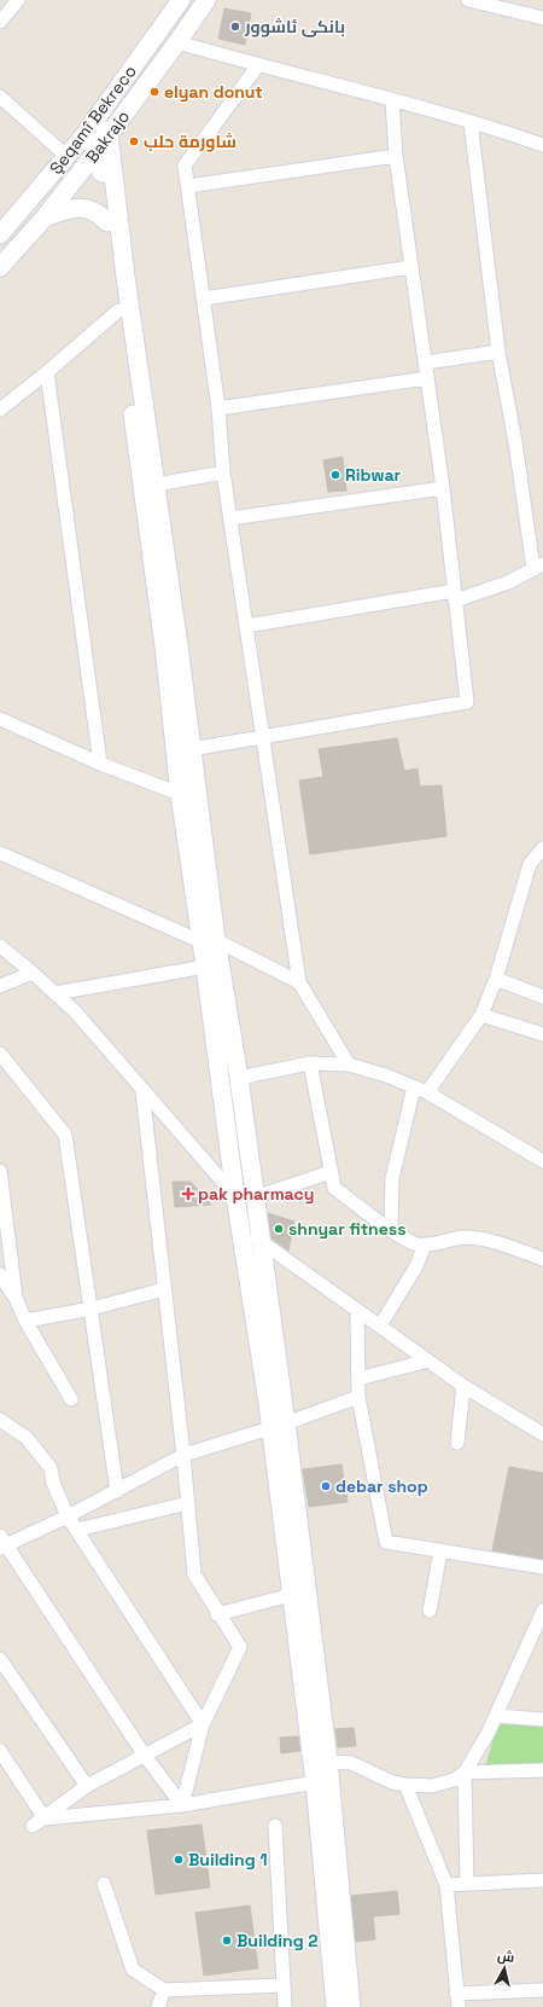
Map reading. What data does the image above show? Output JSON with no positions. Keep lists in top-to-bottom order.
{
  "streets": {
    "main road": ["Şeqamî Bekreco", "Bakrajo"]
  },
  "places": {
    "other": [
      "بانکی ئاشوور",
      "elyan donut",
      "شاورمة حلب",
      "Ribwar",
      "shnyar fitness",
      "debar shop",
      "Building 1",
      "Building 2"
    ],
    "health": ["pak pharmacy"]
  },
  "north": "top"
}
